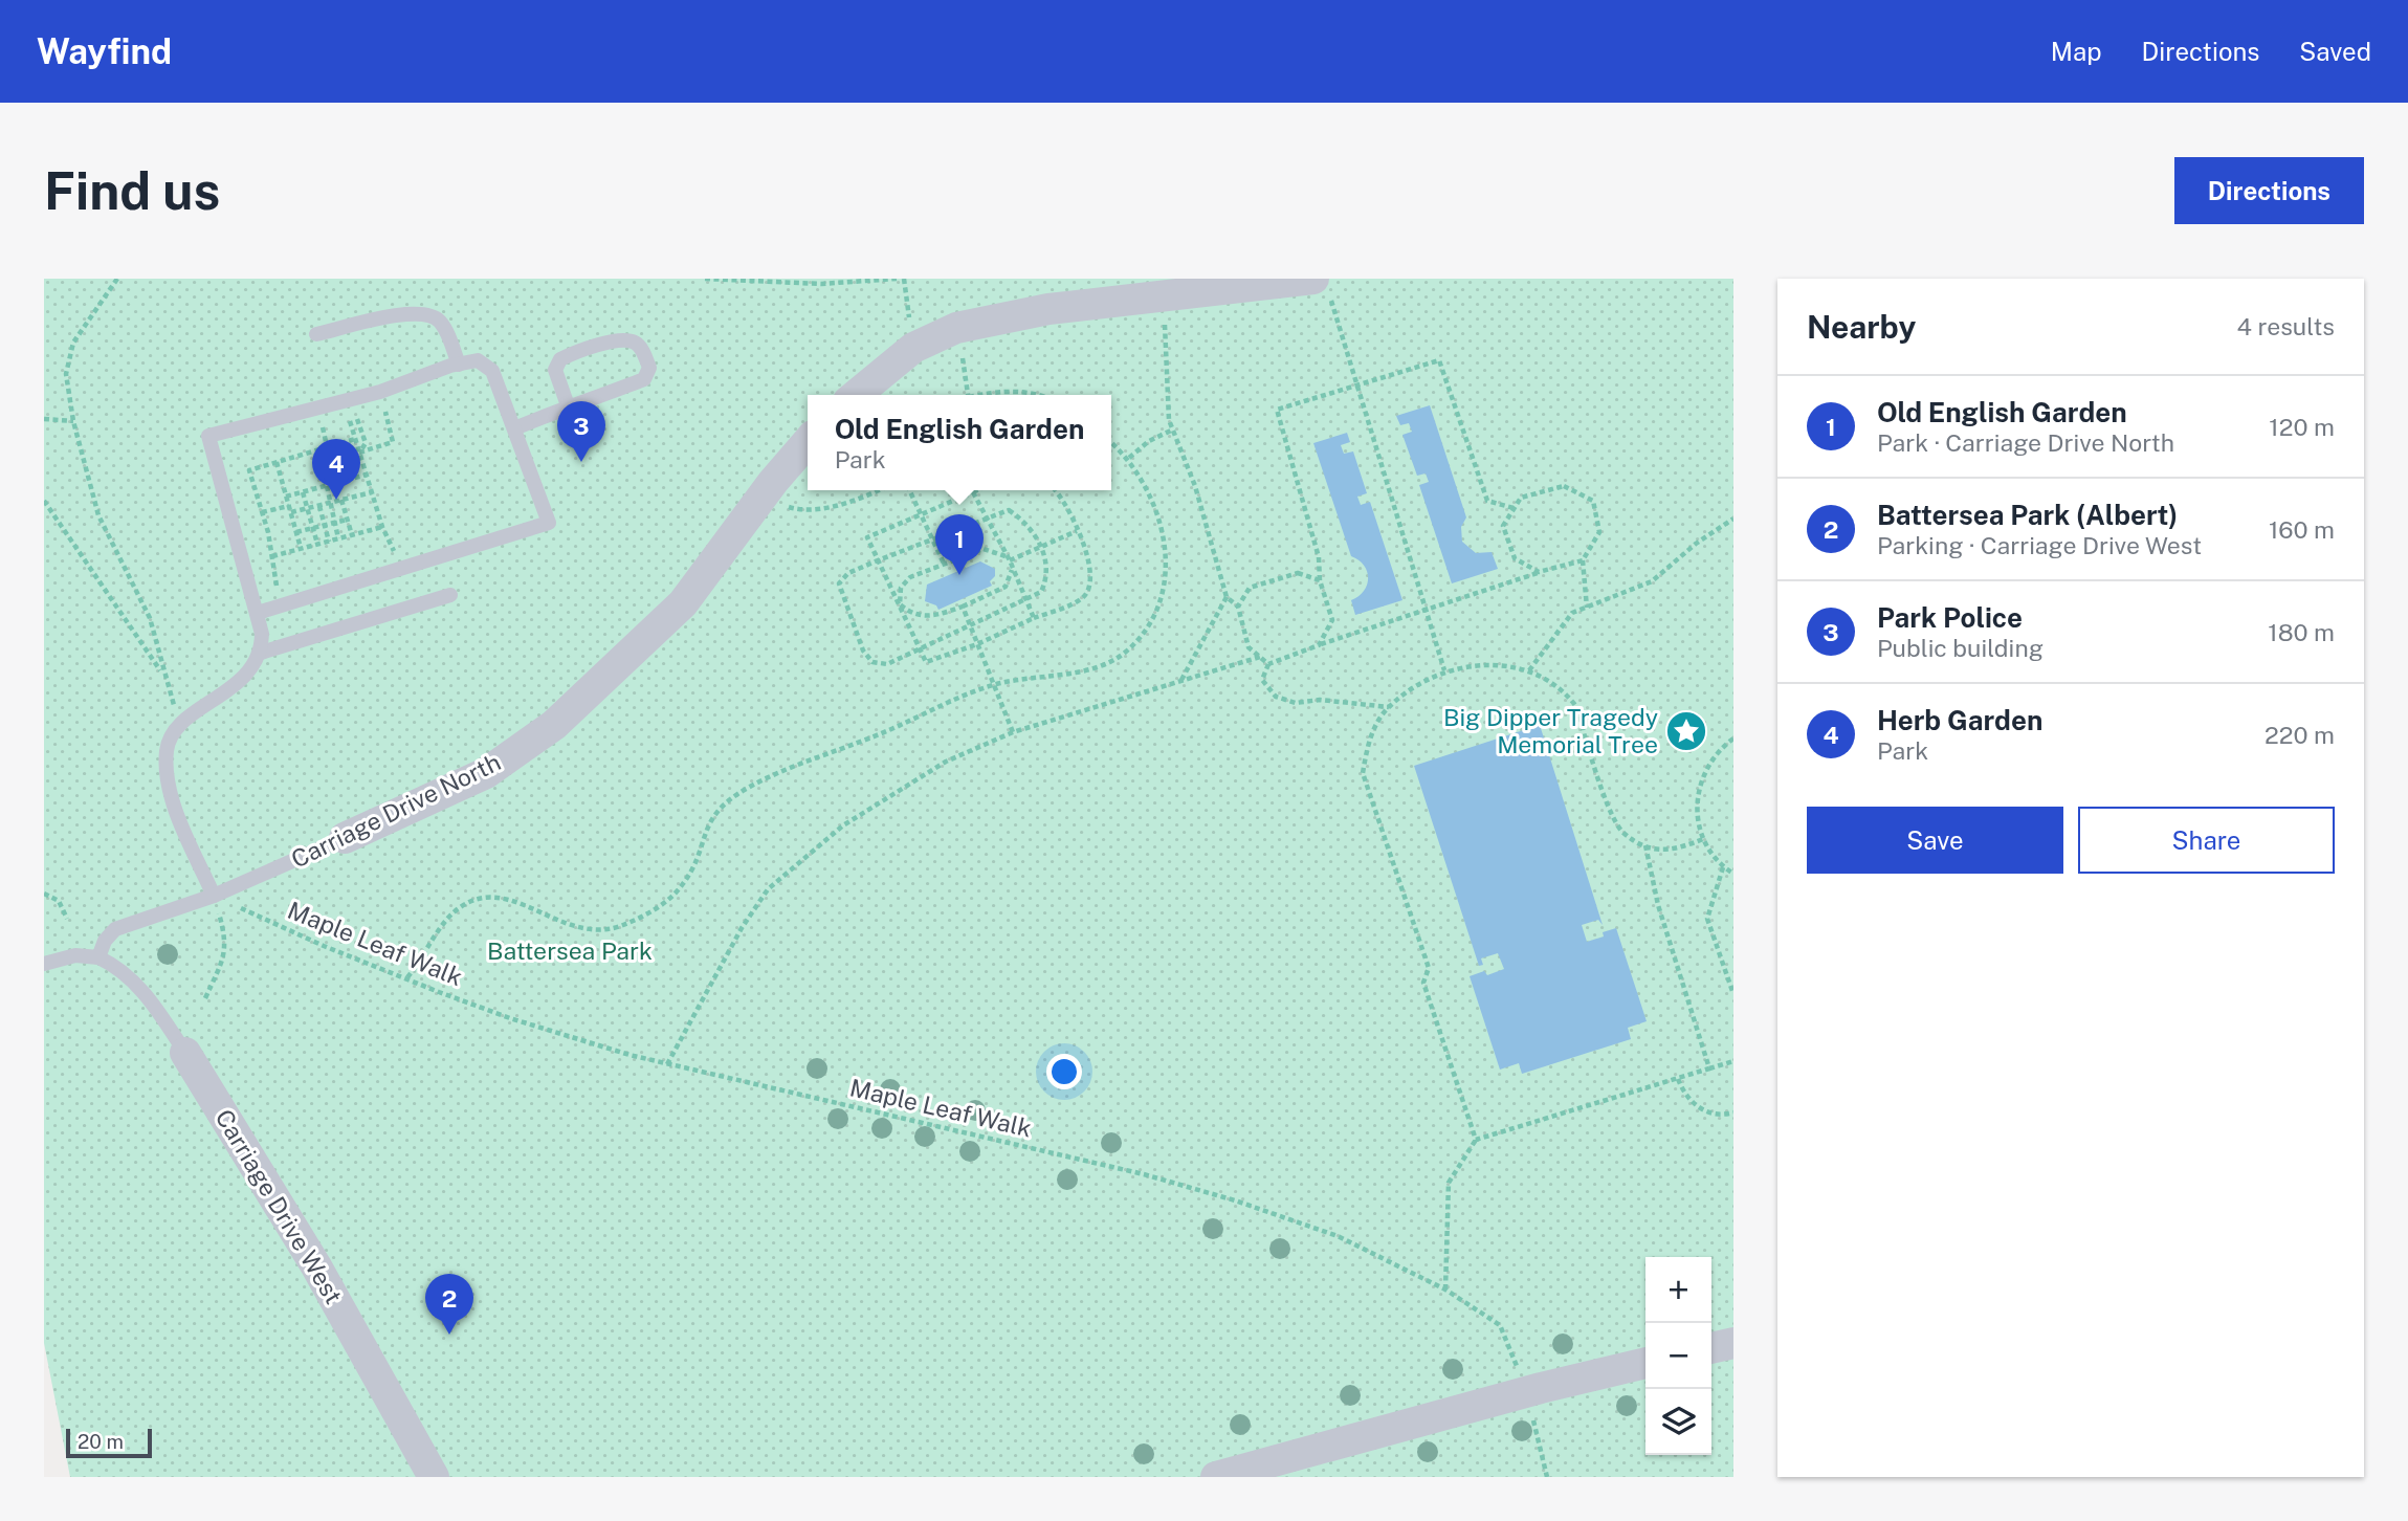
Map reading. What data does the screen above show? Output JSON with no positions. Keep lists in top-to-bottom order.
{
  "streets": {
    "street": ["Carriage Drive North", "Carriage Drive West"],
    "path": ["Maple Leaf Walk"]
  },
  "crossings": [
    ["Carriage Drive North", "Maple Leaf Walk"],
    ["Carriage Drive North", "Carriage Drive West"]
  ],
  "parks": ["Battersea Park"],
  "places": {
    "place": ["Big Dipper Tragedy Memorial Tree"]
  },
  "scale_bar": "20 m",
  "page": {
    "header": "Wayfind",
    "nav": ["Map", "Directions", "Saved"],
    "buttons": [
      "Directions",
      ["Save", "Share"]
    ],
    "title": "Find us",
    "heading": ["Nearby", "4 results"],
    "list": [
      {
        "mark": "1",
        "name": "Old English Garden",
        "note": "Park · Carriage Drive North",
        "value": "120 m"
      },
      {
        "mark": "2",
        "name": "Battersea Park (Albert)",
        "note": "Parking · Carriage Drive West",
        "value": "160 m"
      },
      {
        "mark": "3",
        "name": "Park Police",
        "note": "Public building",
        "value": "180 m"
      },
      {
        "mark": "4",
        "name": "Herb Garden",
        "note": "Park",
        "value": "220 m"
      }
    ],
    "popup": ["Old English Garden", "Park"],
    "pins": [
      "3",
      "4",
      "1",
      "2"
    ],
    "map_buttons": ["+", "−"],
    "scale": "20 m"
  }
}
